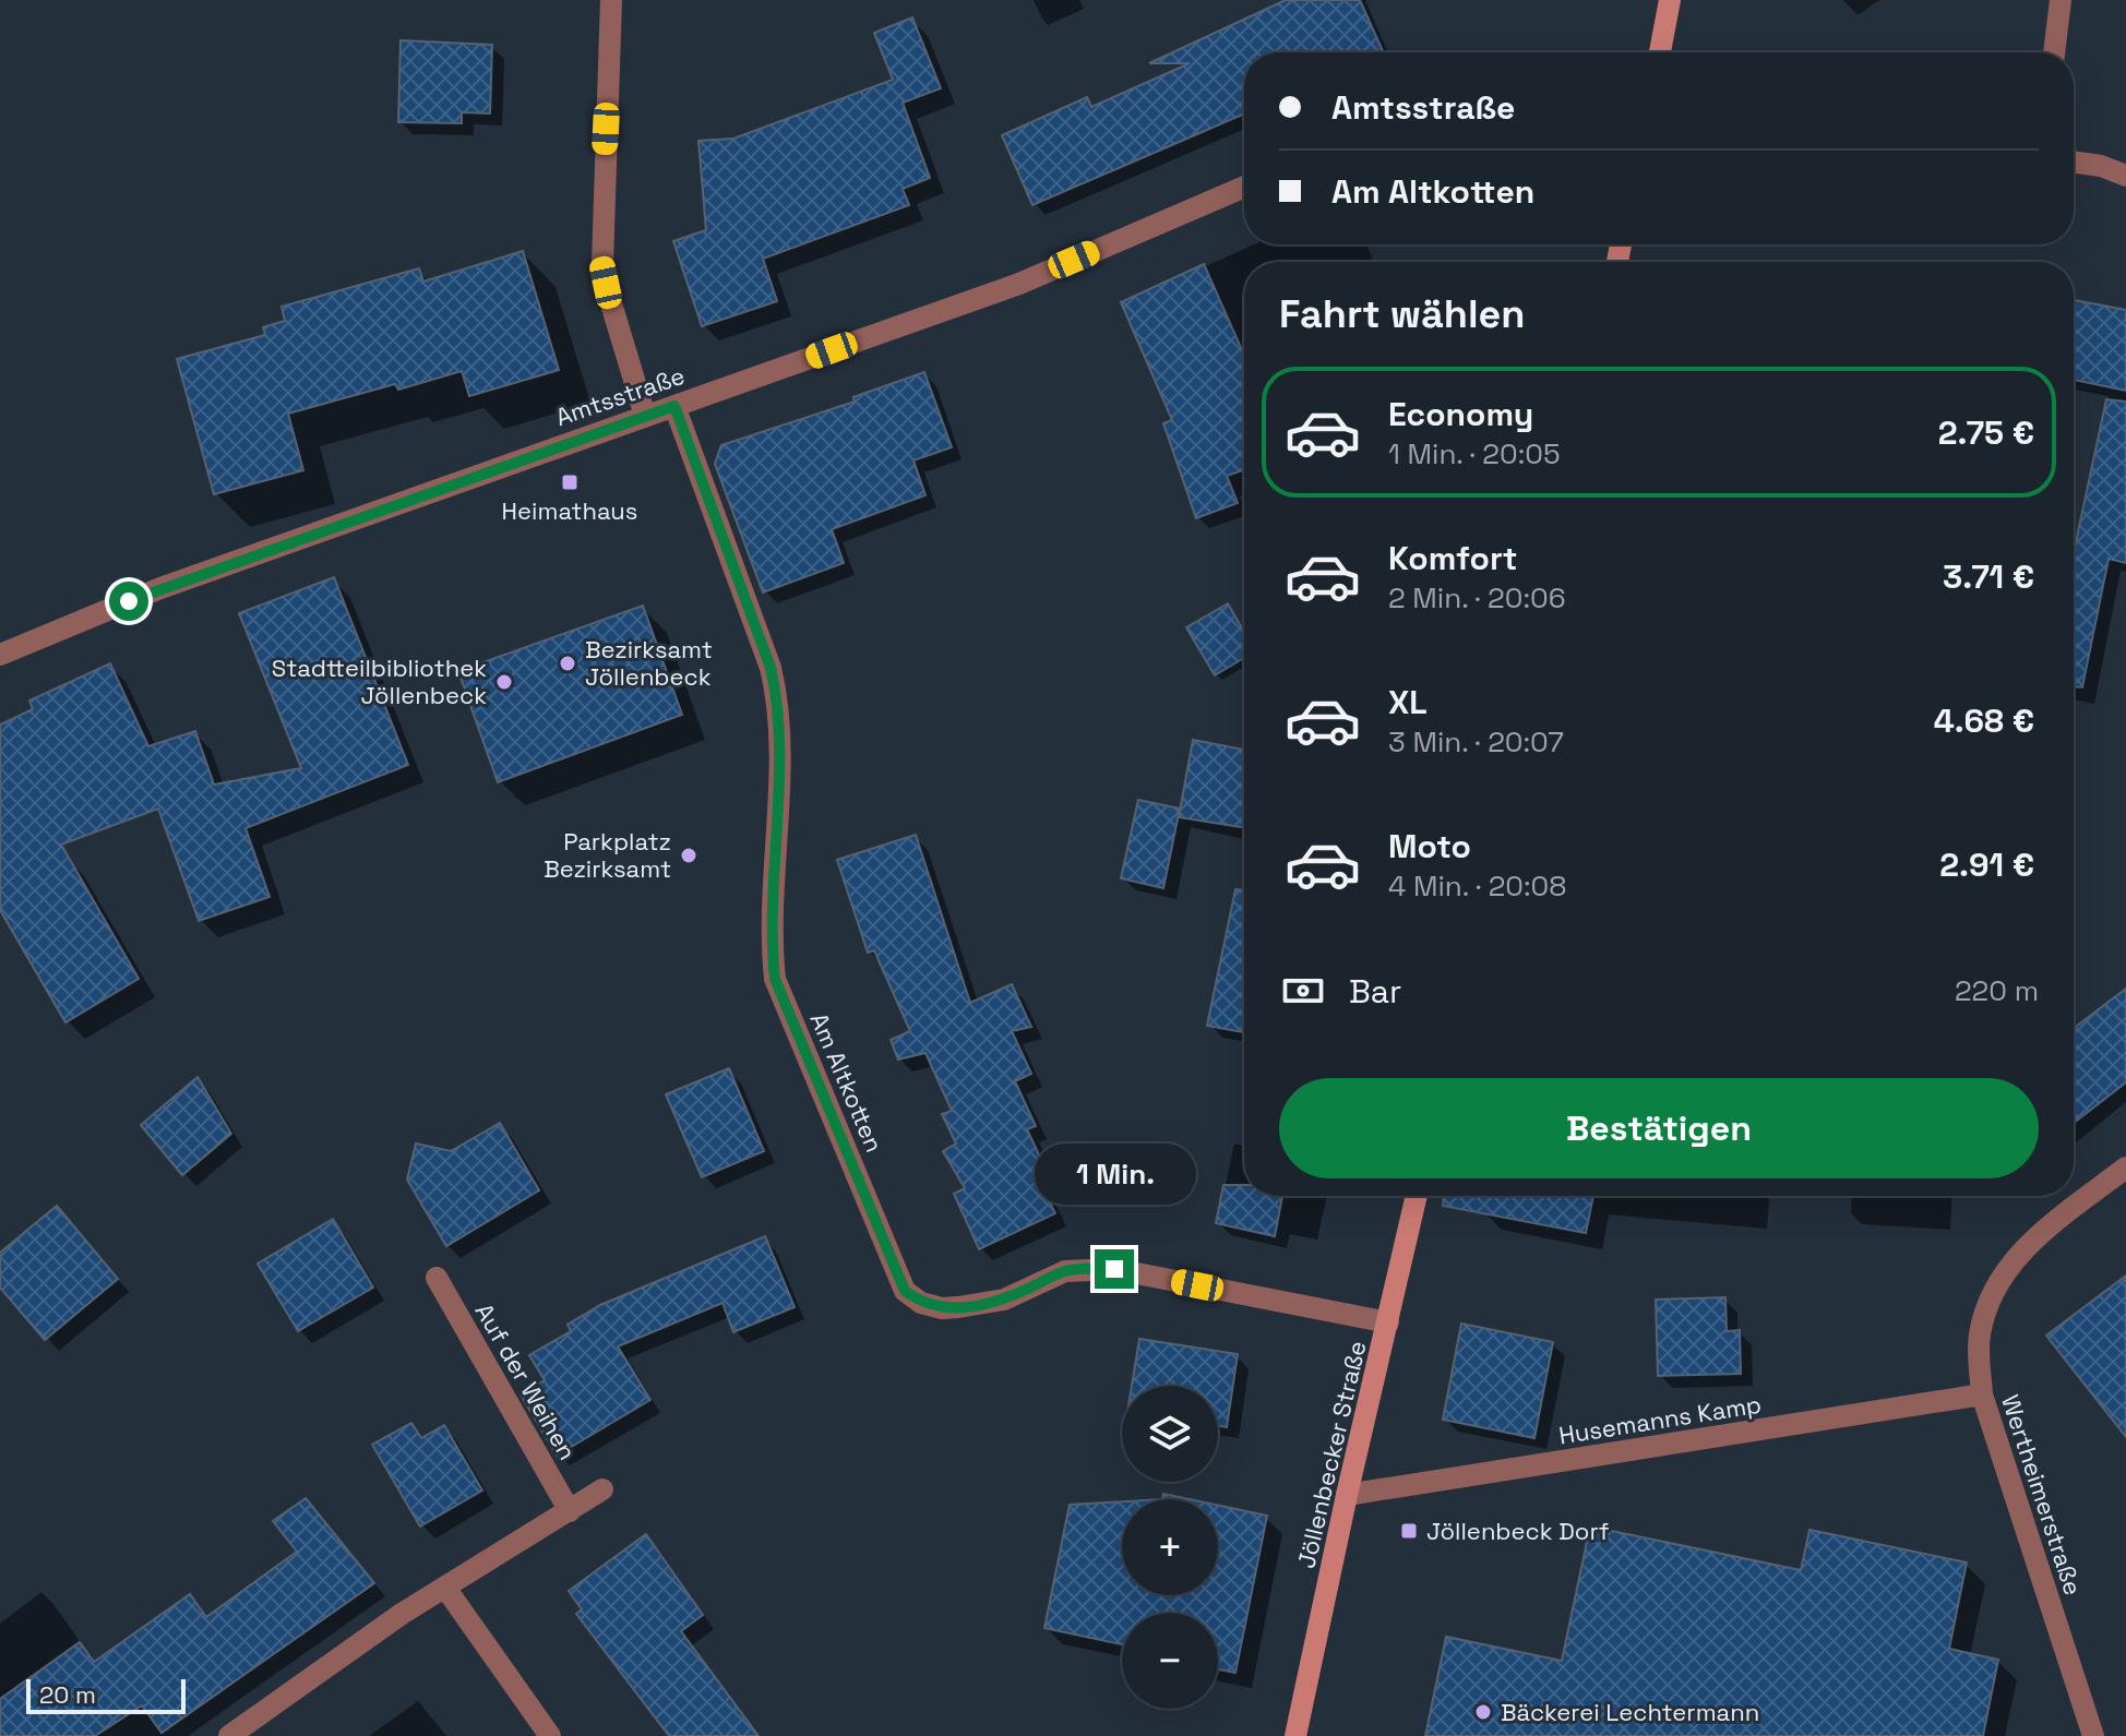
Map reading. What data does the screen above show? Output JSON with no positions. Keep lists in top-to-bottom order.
{
  "streets": {
    "main road": ["Jöllenbecker Straße"],
    "street": [
      "Amtsstraße",
      "Am Altkotten",
      "Auf der Weihen",
      "Husemanns Kamp",
      "Wertheimerstraße"
    ]
  },
  "crossings": [
    ["Amtsstraße", "Am Altkotten"],
    ["Am Altkotten", "Jöllenbecker Straße"],
    ["Husemanns Kamp", "Jöllenbecker Straße"],
    ["Husemanns Kamp", "Wertheimerstraße"]
  ],
  "places": {
    "transit": ["Heimathaus", "Jöllenbeck Dorf"],
    "other": [
      "Bezirksamt Jöllenbeck",
      "Stadtteilbibliothek Jöllenbeck",
      "Parkplatz Bezirksamt",
      "Bäckerei Lechtermann"
    ]
  },
  "scale_bar": "20 m",
  "page": {
    "banner": ["Amtsstraße", "Am Altkotten"],
    "heading": "Fahrt wählen",
    "list": [
      {
        "name": "Economy",
        "note": "1 Min. · 20:05",
        "value": "2.75 €"
      },
      {
        "name": "Komfort",
        "note": "2 Min. · 20:06",
        "value": "3.71 €"
      },
      {
        "name": "XL",
        "note": "3 Min. · 20:07",
        "value": "4.68 €"
      },
      {
        "name": "Moto",
        "note": "4 Min. · 20:08",
        "value": "2.91 €"
      }
    ],
    "pay": ["Bar", "220 m"],
    "buttons": "Bestätigen",
    "bubble": "1 Min.",
    "map_buttons": ["+", "−"],
    "scale": "20 m"
  }
}
